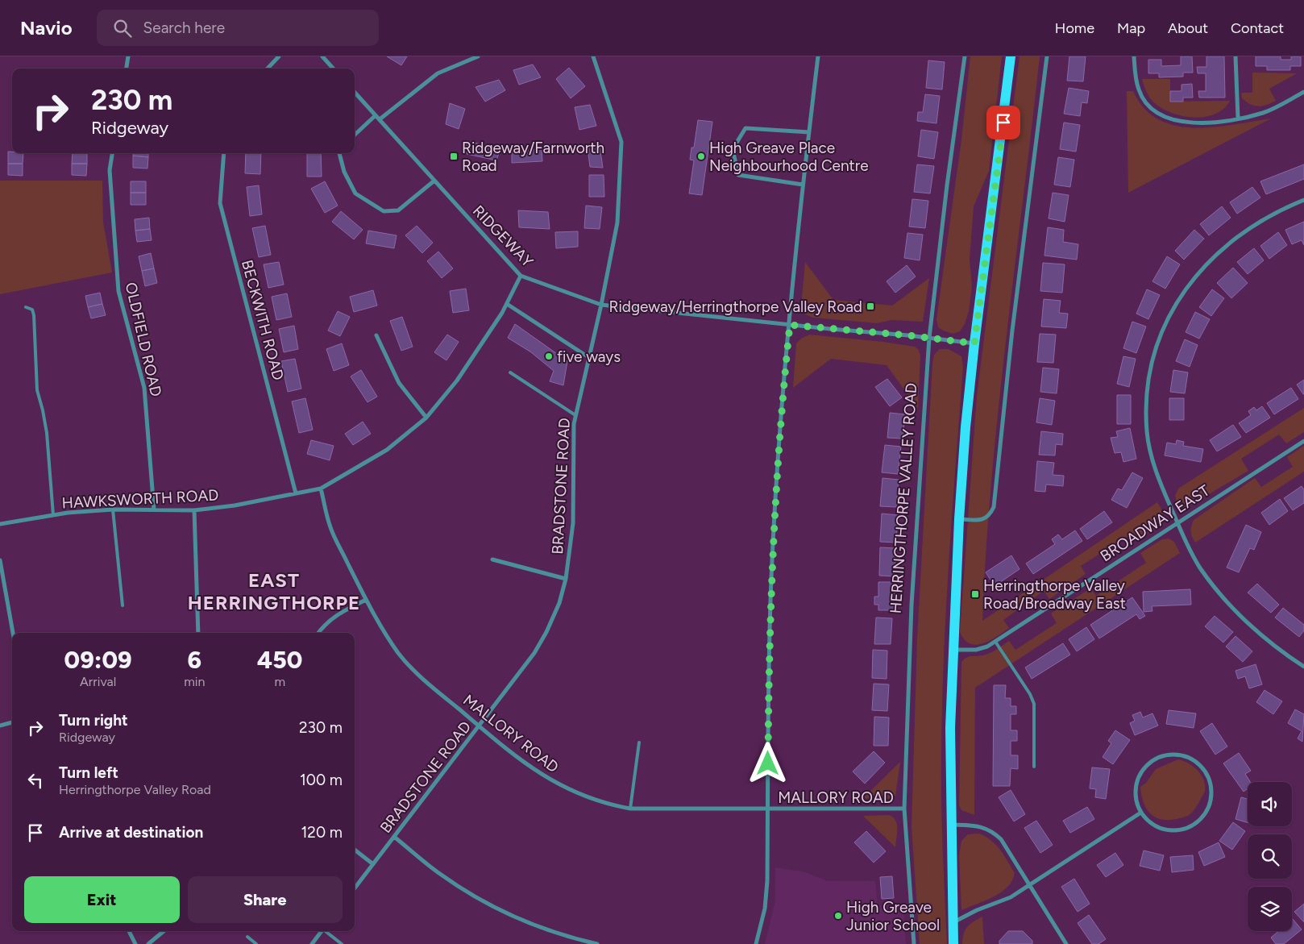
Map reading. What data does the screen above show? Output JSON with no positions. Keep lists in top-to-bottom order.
{
  "streets": {
    "street": [
      "RIDGEWAY",
      "BECKWITH ROAD",
      "OLDFIELD ROAD",
      "BRADSTONE ROAD",
      "HERRINGTHORPE VALLEY ROAD",
      "HAWKSWORTH ROAD",
      "BROADWAY EAST",
      "MALLORY ROAD"
    ]
  },
  "crossings": [
    ["RIDGEWAY", "BRADSTONE ROAD"],
    ["RIDGEWAY", "HERRINGTHORPE VALLEY ROAD"],
    ["RIDGEWAY", "HAWKSWORTH ROAD"],
    ["BECKWITH ROAD", "HAWKSWORTH ROAD"],
    ["OLDFIELD ROAD", "HAWKSWORTH ROAD"],
    ["BRADSTONE ROAD", "MALLORY ROAD"],
    ["HERRINGTHORPE VALLEY ROAD", "MALLORY ROAD"],
    ["HAWKSWORTH ROAD", "MALLORY ROAD"]
  ],
  "districts": ["EAST HERRINGTHORPE"],
  "places": {
    "transit": ["Ridgeway/Farnworth Road", "Ridgeway/Herringthorpe Valley Road", "Herringthorpe Valley Road/Broadway East"],
    "other": ["High Greave Place Neighbourhood Centre", "five ways", "High Greave Junior School"]
  },
  "page": {
    "header": "Navio",
    "search": "Search here",
    "nav": [
      "Home",
      "Map",
      "About",
      "Contact"
    ],
    "turn": ["230 m", "Ridgeway"],
    "eta": [
      "09:09",
      "Arrival",
      "6",
      "min",
      "450",
      "m"
    ],
    "list": [
      {
        "name": "Turn right",
        "note": "Ridgeway",
        "value": "230 m"
      },
      {
        "name": "Turn left",
        "note": "Herringthorpe Valley Road",
        "value": "100 m"
      },
      {
        "name": "Arrive at destination",
        "value": "120 m"
      }
    ],
    "buttons": ["Exit", "Share"]
  }
}
